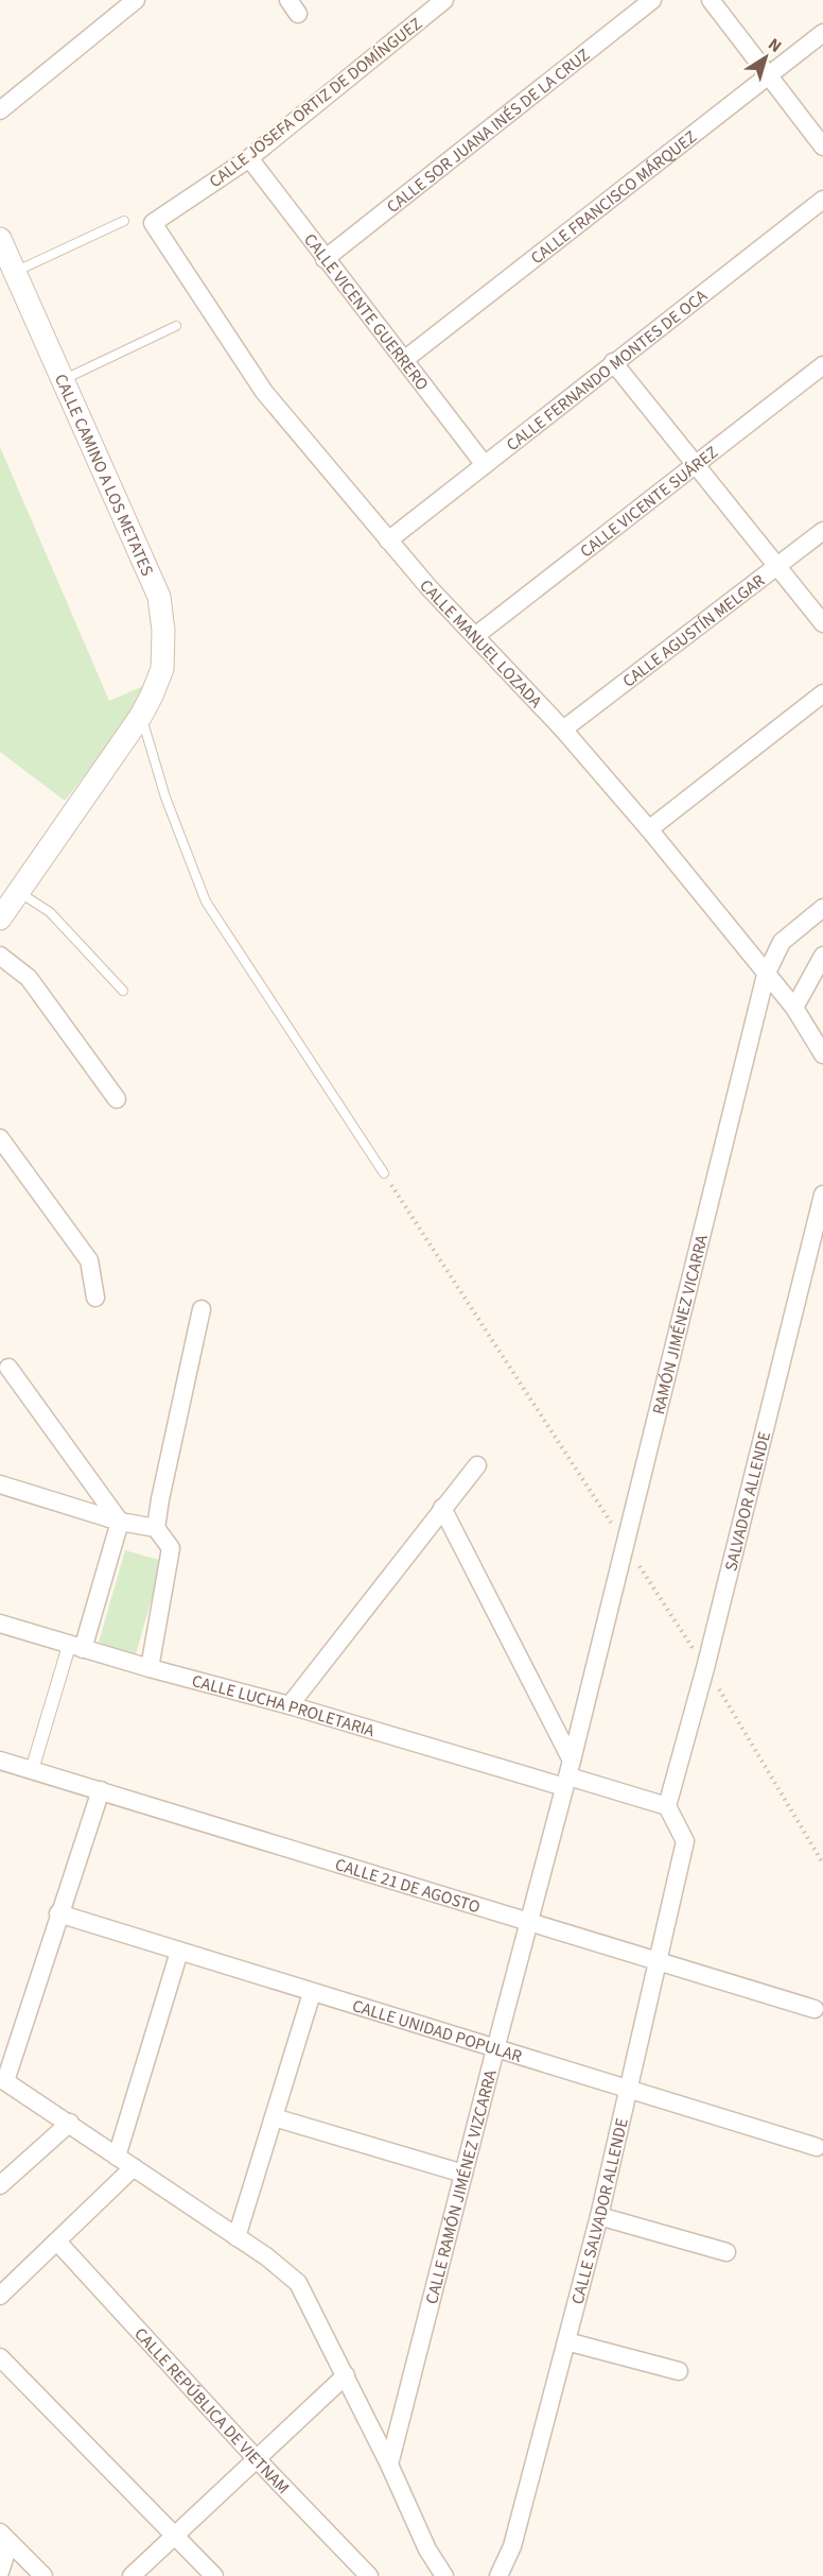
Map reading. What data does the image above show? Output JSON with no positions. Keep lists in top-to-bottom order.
{
  "streets": {
    "street": [
      "CALLE JOSEFA ORTIZ DE DOMÍNGUEZ",
      "CALLE SOR JUANA INÉS DE LA CRUZ",
      "CALLE FRANCISCO MÁRQUEZ",
      "CALLE VICENTE GUERRERO",
      "CALLE FERNANDO MONTES DE OCA",
      "CALLE CAMINO A LOS METATES",
      "CALLE VICENTE SUÁREZ",
      "CALLE AGUSTÍN MELGAR",
      "CALLE MANUEL LOZADA",
      "RAMÓN JIMÉNEZ VICARRA",
      "SALVADOR ALLENDE",
      "CALLE LUCHA PROLETARIA",
      "CALLE 21 DE AGOSTO",
      "CALLE UNIDAD POPULAR",
      "CALLE RAMÓN JIMÉNEZ VIZCARRA",
      "CALLE SALVADOR ALLENDE",
      "CALLE REPÚBLICA DE VIETNAM"
    ]
  },
  "crossings": [
    ["CALLE JOSEFA ORTIZ DE DOMÍNGUEZ", "CALLE VICENTE GUERRERO"],
    ["CALLE JOSEFA ORTIZ DE DOMÍNGUEZ", "CALLE MANUEL LOZADA"],
    ["CALLE SOR JUANA INÉS DE LA CRUZ", "CALLE VICENTE GUERRERO"],
    ["CALLE FRANCISCO MÁRQUEZ", "CALLE VICENTE GUERRERO"],
    ["CALLE VICENTE GUERRERO", "CALLE FERNANDO MONTES DE OCA"],
    ["CALLE FERNANDO MONTES DE OCA", "CALLE MANUEL LOZADA"],
    ["CALLE VICENTE SUÁREZ", "CALLE MANUEL LOZADA"],
    ["CALLE AGUSTÍN MELGAR", "CALLE MANUEL LOZADA"],
    ["CALLE MANUEL LOZADA", "RAMÓN JIMÉNEZ VICARRA"],
    ["RAMÓN JIMÉNEZ VICARRA", "CALLE LUCHA PROLETARIA"],
    ["RAMÓN JIMÉNEZ VICARRA", "CALLE RAMÓN JIMÉNEZ VIZCARRA"],
    ["SALVADOR ALLENDE", "CALLE LUCHA PROLETARIA"],
    ["SALVADOR ALLENDE", "CALLE SALVADOR ALLENDE"],
    ["CALLE LUCHA PROLETARIA", "CALLE RAMÓN JIMÉNEZ VIZCARRA"],
    ["CALLE LUCHA PROLETARIA", "CALLE SALVADOR ALLENDE"],
    ["CALLE 21 DE AGOSTO", "CALLE RAMÓN JIMÉNEZ VIZCARRA"],
    ["CALLE 21 DE AGOSTO", "CALLE SALVADOR ALLENDE"],
    ["CALLE UNIDAD POPULAR", "CALLE RAMÓN JIMÉNEZ VIZCARRA"],
    ["CALLE UNIDAD POPULAR", "CALLE SALVADOR ALLENDE"]
  ],
  "north": "top right"
}
